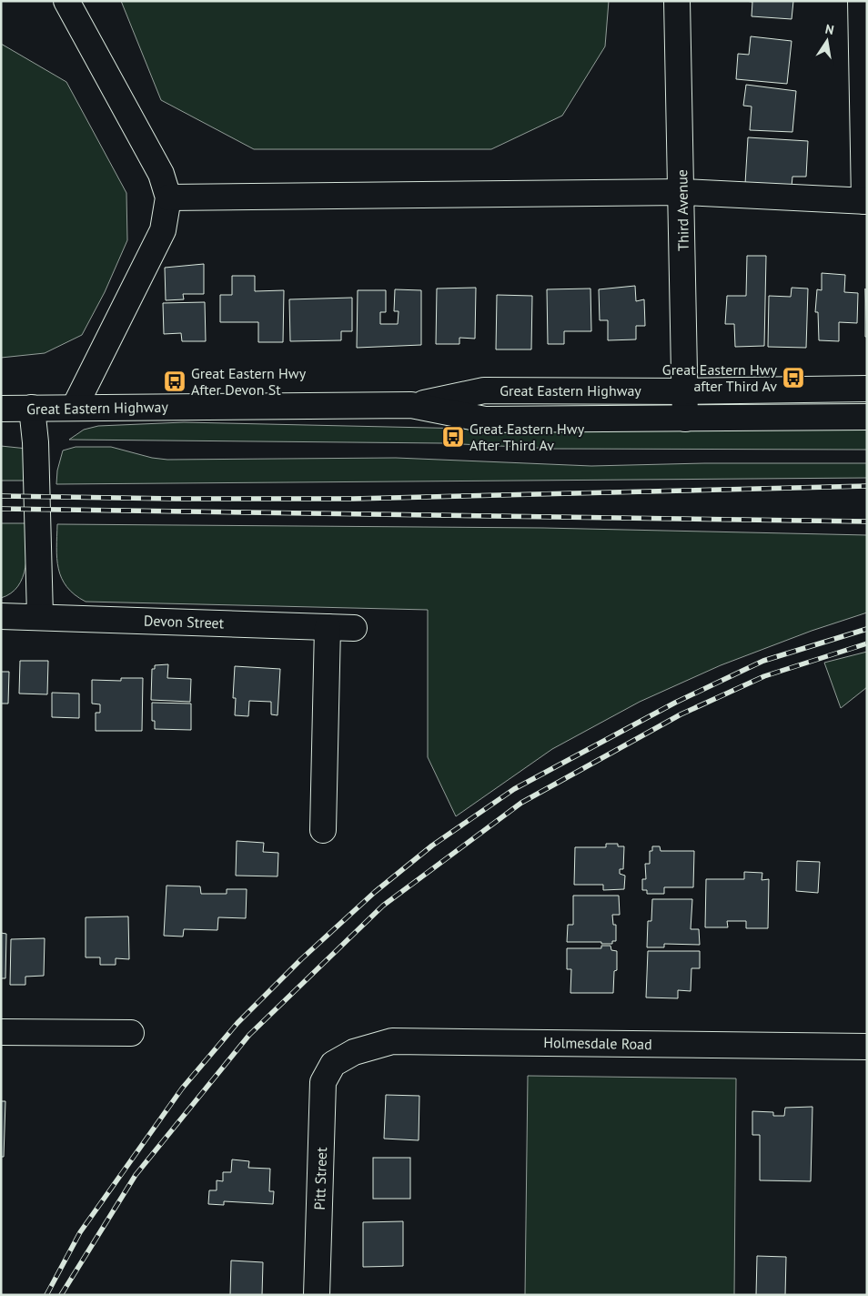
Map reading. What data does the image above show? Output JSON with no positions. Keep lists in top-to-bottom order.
{
  "streets": {
    "main road": [
      "Third Avenue",
      "Great Eastern Highway",
      "Devon Street",
      "Holmesdale Road",
      "Pitt Street"
    ]
  },
  "crossings": [
    ["Third Avenue", "Great Eastern Highway"],
    ["Holmesdale Road", "Pitt Street"]
  ],
  "places": {
    "bus stop": ["Great Eastern Hwy after Third Av", "Great Eastern Hwy After Devon St", "Great Eastern Hwy After Third Av"]
  },
  "north": "top"
}
